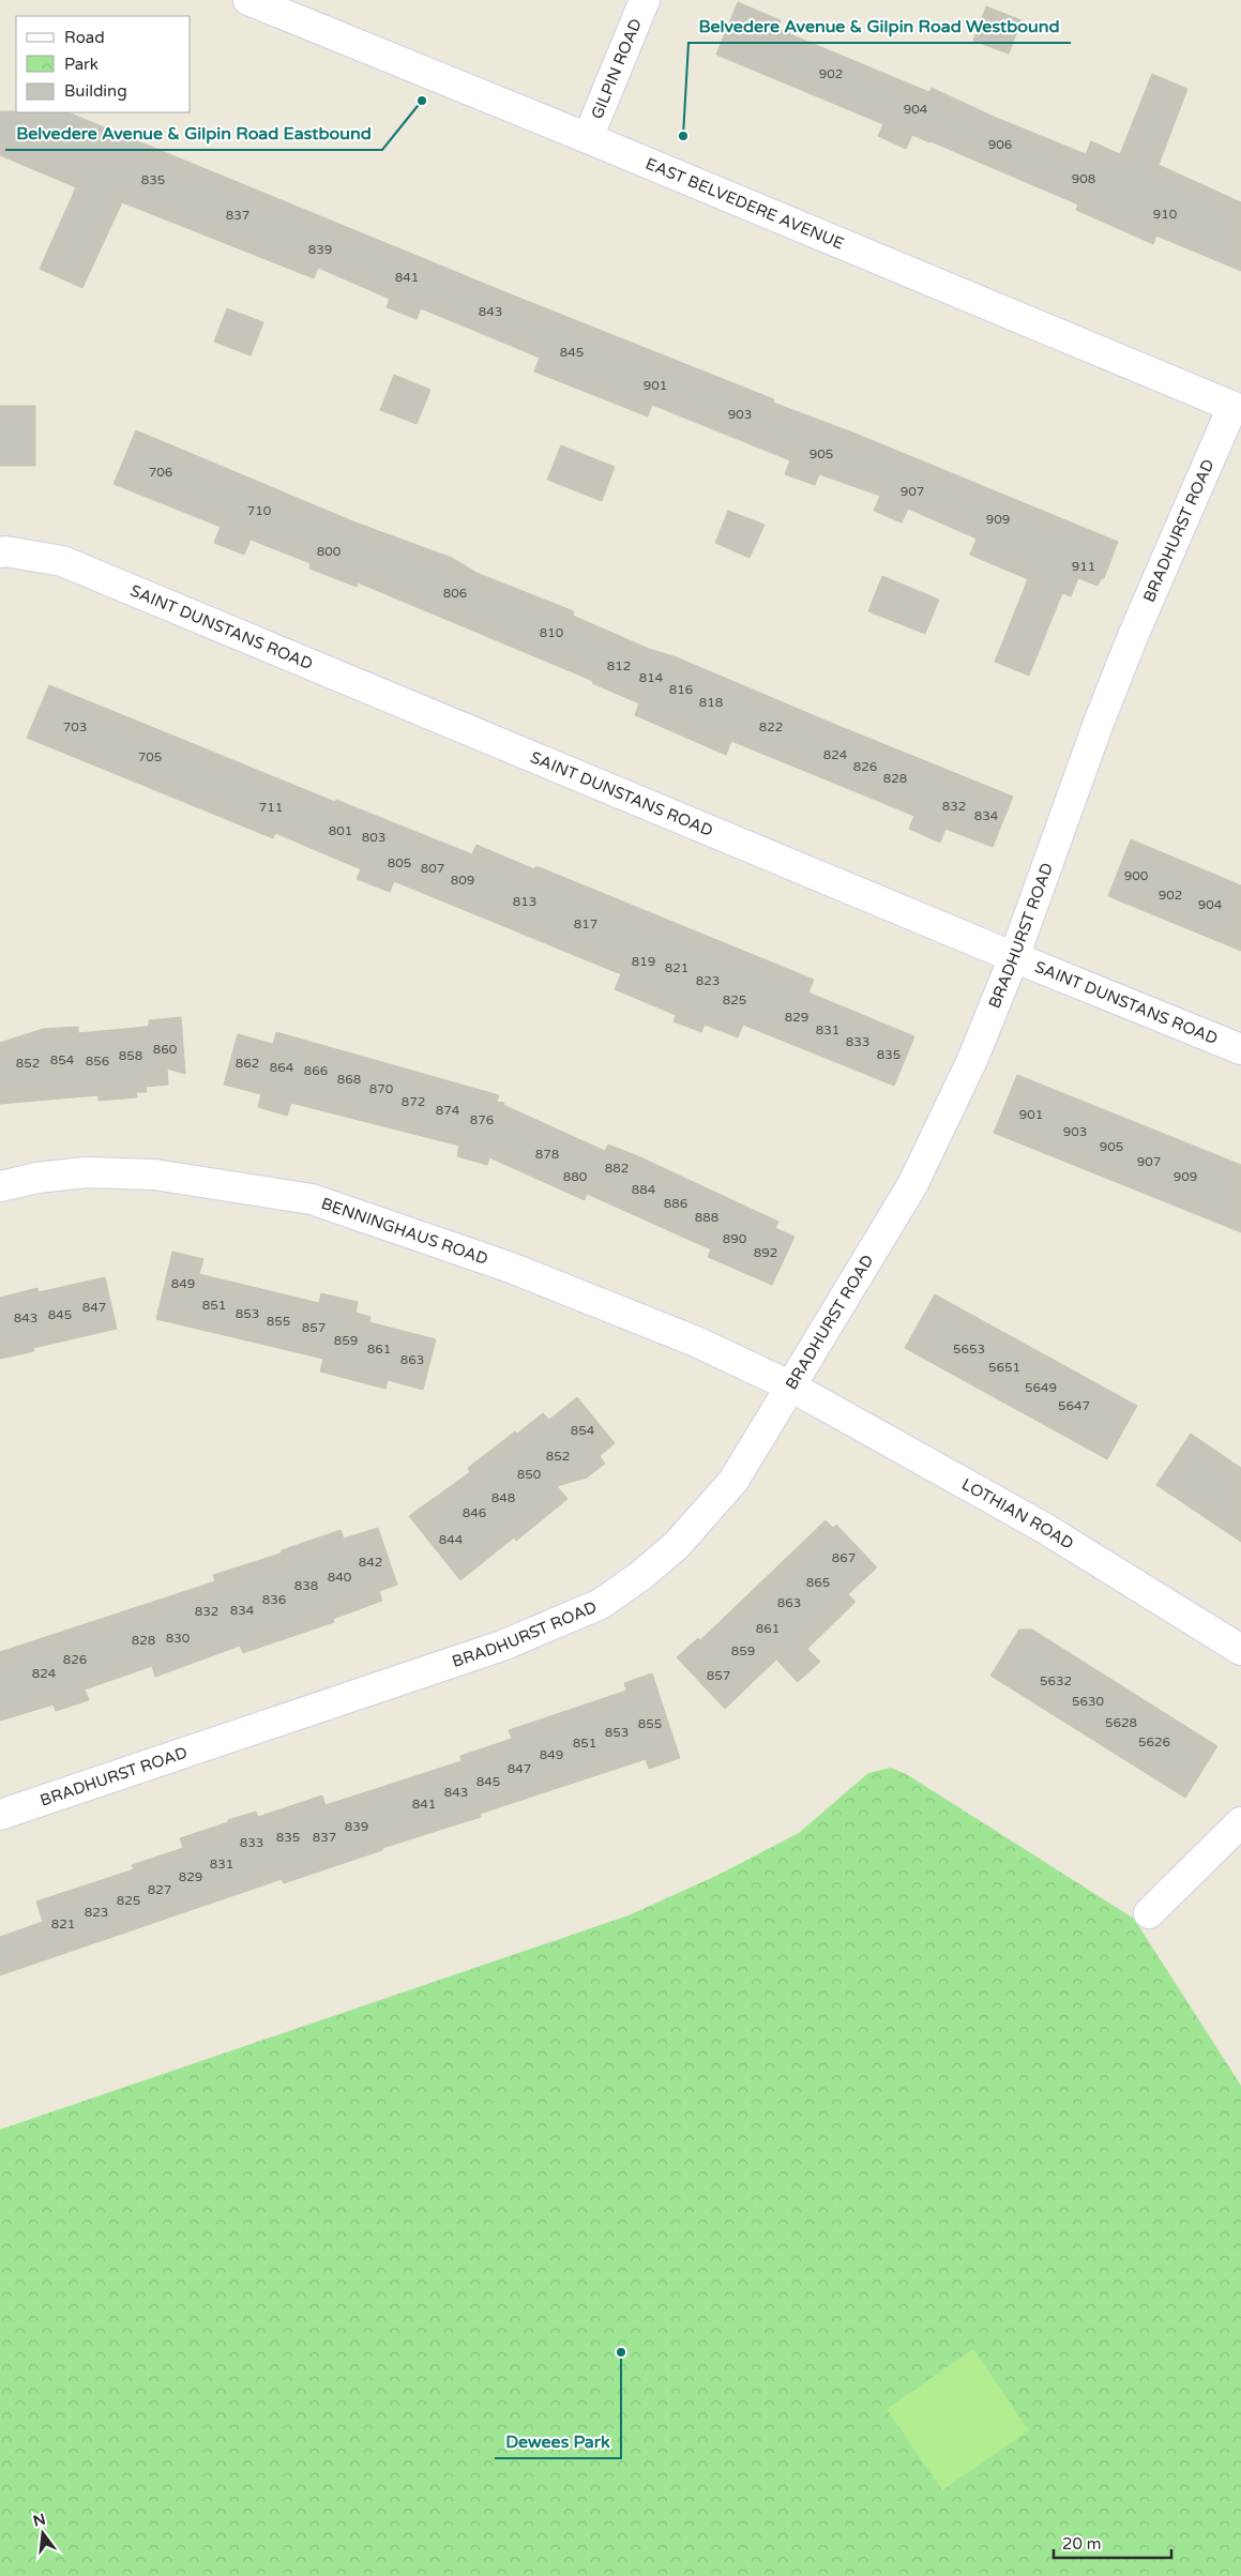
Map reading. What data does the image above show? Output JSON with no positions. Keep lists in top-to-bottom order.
{
  "streets": {
    "street": [
      "GILPIN ROAD",
      "EAST BELVEDERE AVENUE",
      "BRADHURST ROAD",
      "SAINT DUNSTANS ROAD",
      "BENNINGHAUS ROAD",
      "LOTHIAN ROAD"
    ]
  },
  "crossings": [
    ["GILPIN ROAD", "EAST BELVEDERE AVENUE"],
    ["EAST BELVEDERE AVENUE", "BRADHURST ROAD"],
    ["BRADHURST ROAD", "SAINT DUNSTANS ROAD"],
    ["BRADHURST ROAD", "BENNINGHAUS ROAD"],
    ["BRADHURST ROAD", "LOTHIAN ROAD"],
    ["BENNINGHAUS ROAD", "LOTHIAN ROAD"]
  ],
  "places": ["Belvedere Avenue & Gilpin Road Eastbound", "Belvedere Avenue & Gilpin Road Westbound", "Dewees Park"],
  "house_numbers": [
    "902",
    "904",
    "906",
    "908",
    "835",
    "910",
    "837",
    "839",
    "841",
    "843",
    "845",
    "901",
    "903",
    "905",
    "706",
    "907",
    "710",
    "909",
    "800",
    "911",
    "806",
    "810",
    "812",
    "814",
    "816",
    "818",
    "703",
    "822",
    "824",
    "705",
    "826",
    "828",
    "832",
    "711",
    "834",
    "801",
    "803",
    "805",
    "807",
    "900",
    "809",
    "902",
    "813",
    "904",
    "817",
    "819",
    "821",
    "823",
    "825",
    "829",
    "831",
    "833",
    "860",
    "835",
    "858",
    "854",
    "856",
    "852",
    "862",
    "864",
    "866",
    "868",
    "870",
    "872",
    "874",
    "901",
    "876",
    "903",
    "905",
    "878",
    "907",
    "882",
    "880",
    "909",
    "884",
    "886",
    "888",
    "890",
    "892",
    "849",
    "851",
    "847",
    "853",
    "845",
    "843",
    "855",
    "857",
    "859",
    "861",
    "5653",
    "863",
    "5651",
    "5649",
    "5647",
    "854",
    "852",
    "850",
    "848",
    "846",
    "844",
    "867",
    "842",
    "840",
    "865",
    "838",
    "836",
    "863",
    "834",
    "832",
    "861",
    "830",
    "828",
    "859",
    "826",
    "824",
    "857",
    "5632",
    "5630",
    "5628",
    "855",
    "853",
    "5626",
    "851",
    "849",
    "847",
    "845",
    "843",
    "841",
    "839",
    "835",
    "837",
    "833",
    "831",
    "829",
    "827",
    "825",
    "823",
    "821"
  ],
  "legend": ["Road", "Park", "Building"],
  "scale_bar": "20 m",
  "north": "top"
}
